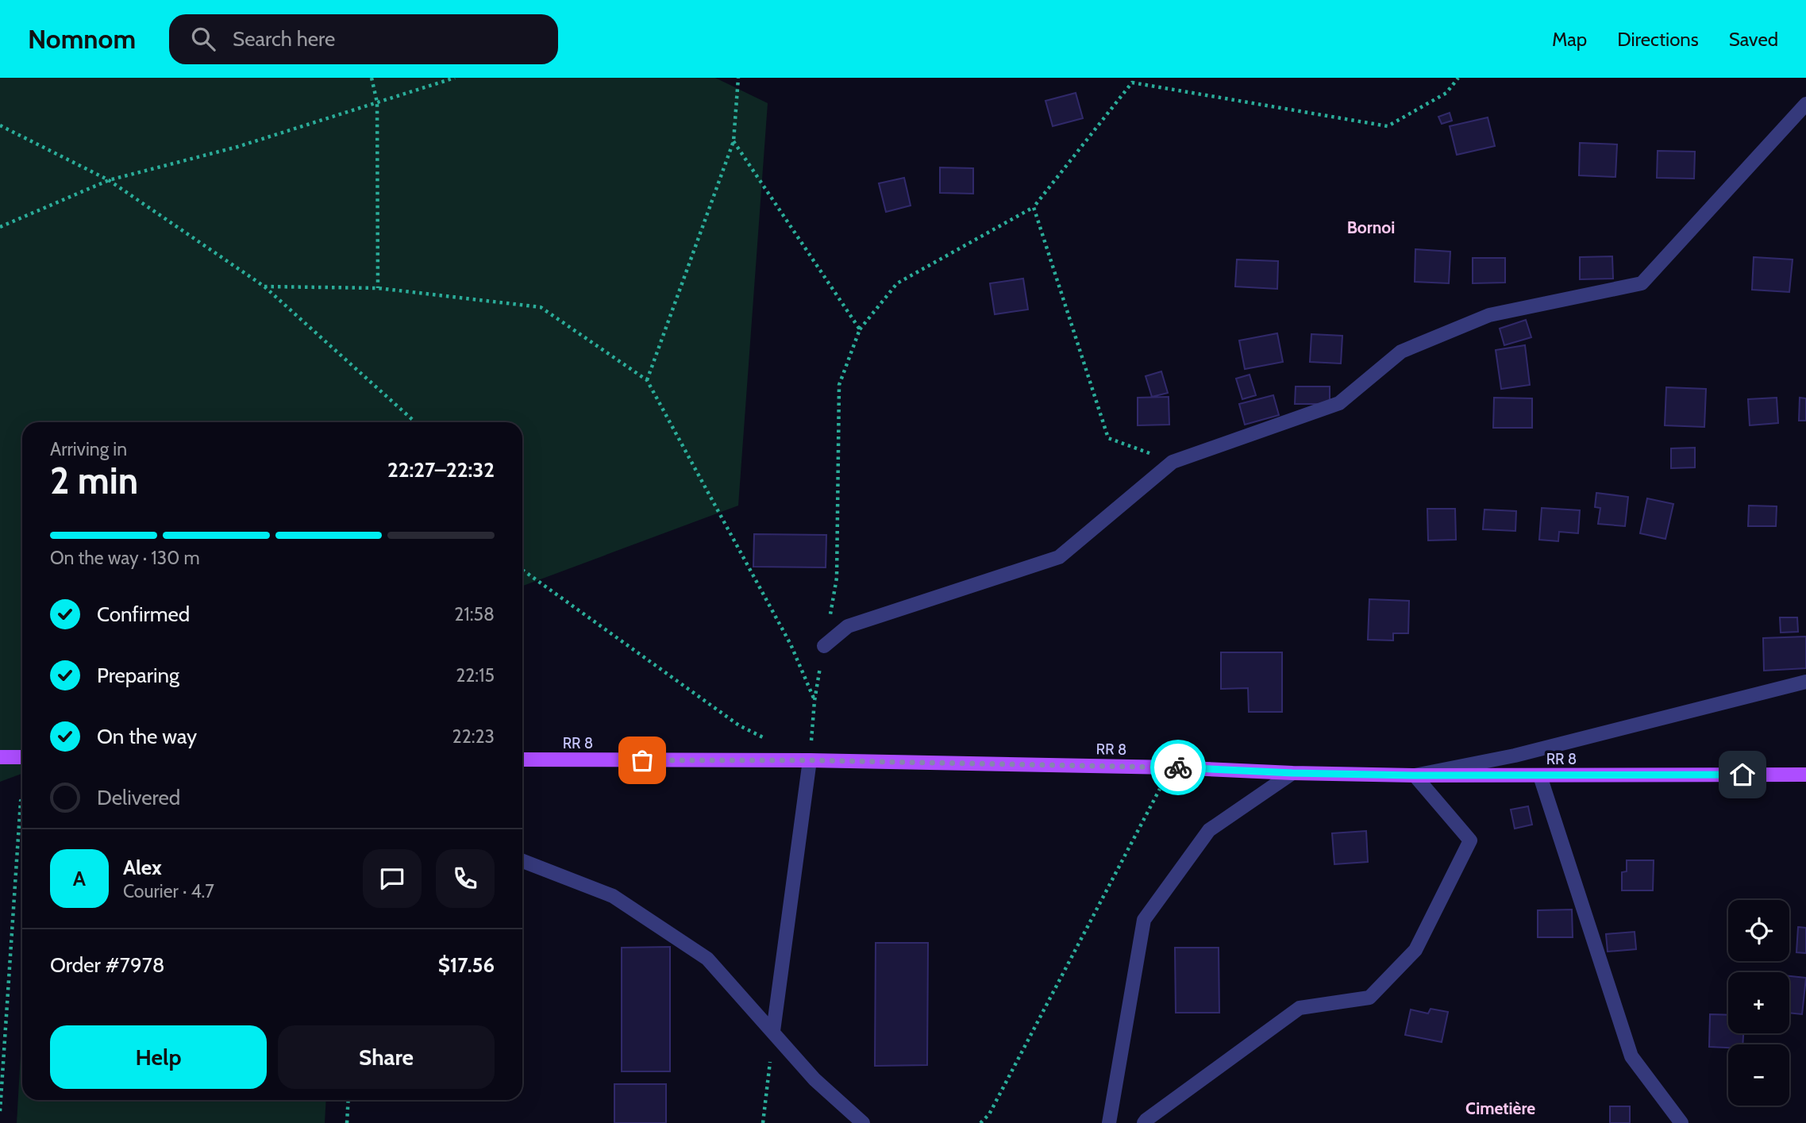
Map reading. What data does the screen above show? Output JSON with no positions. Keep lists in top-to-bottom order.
{
  "streets": {
    "main road": ["RR 8"]
  },
  "districts": ["Bornoi", "Cimetière"],
  "page": {
    "header": "Nomnom",
    "search": "Search here",
    "nav": ["Map", "Directions", "Saved"],
    "heading": ["2 min", "Arriving in", "22:27–22:32"],
    "panel": [
      "Alex",
      "Courier · 4.7",
      "Order #7978",
      "$17.56"
    ],
    "bar": "On the way · 130 m",
    "list": [
      ["Confirmed", "21:58"],
      ["Preparing", "22:15"],
      ["On the way", "22:23"],
      "Delivered"
    ],
    "round": "A",
    "map_buttons": ["+", "−"],
    "buttons": ["Help", "Share"]
  }
}
